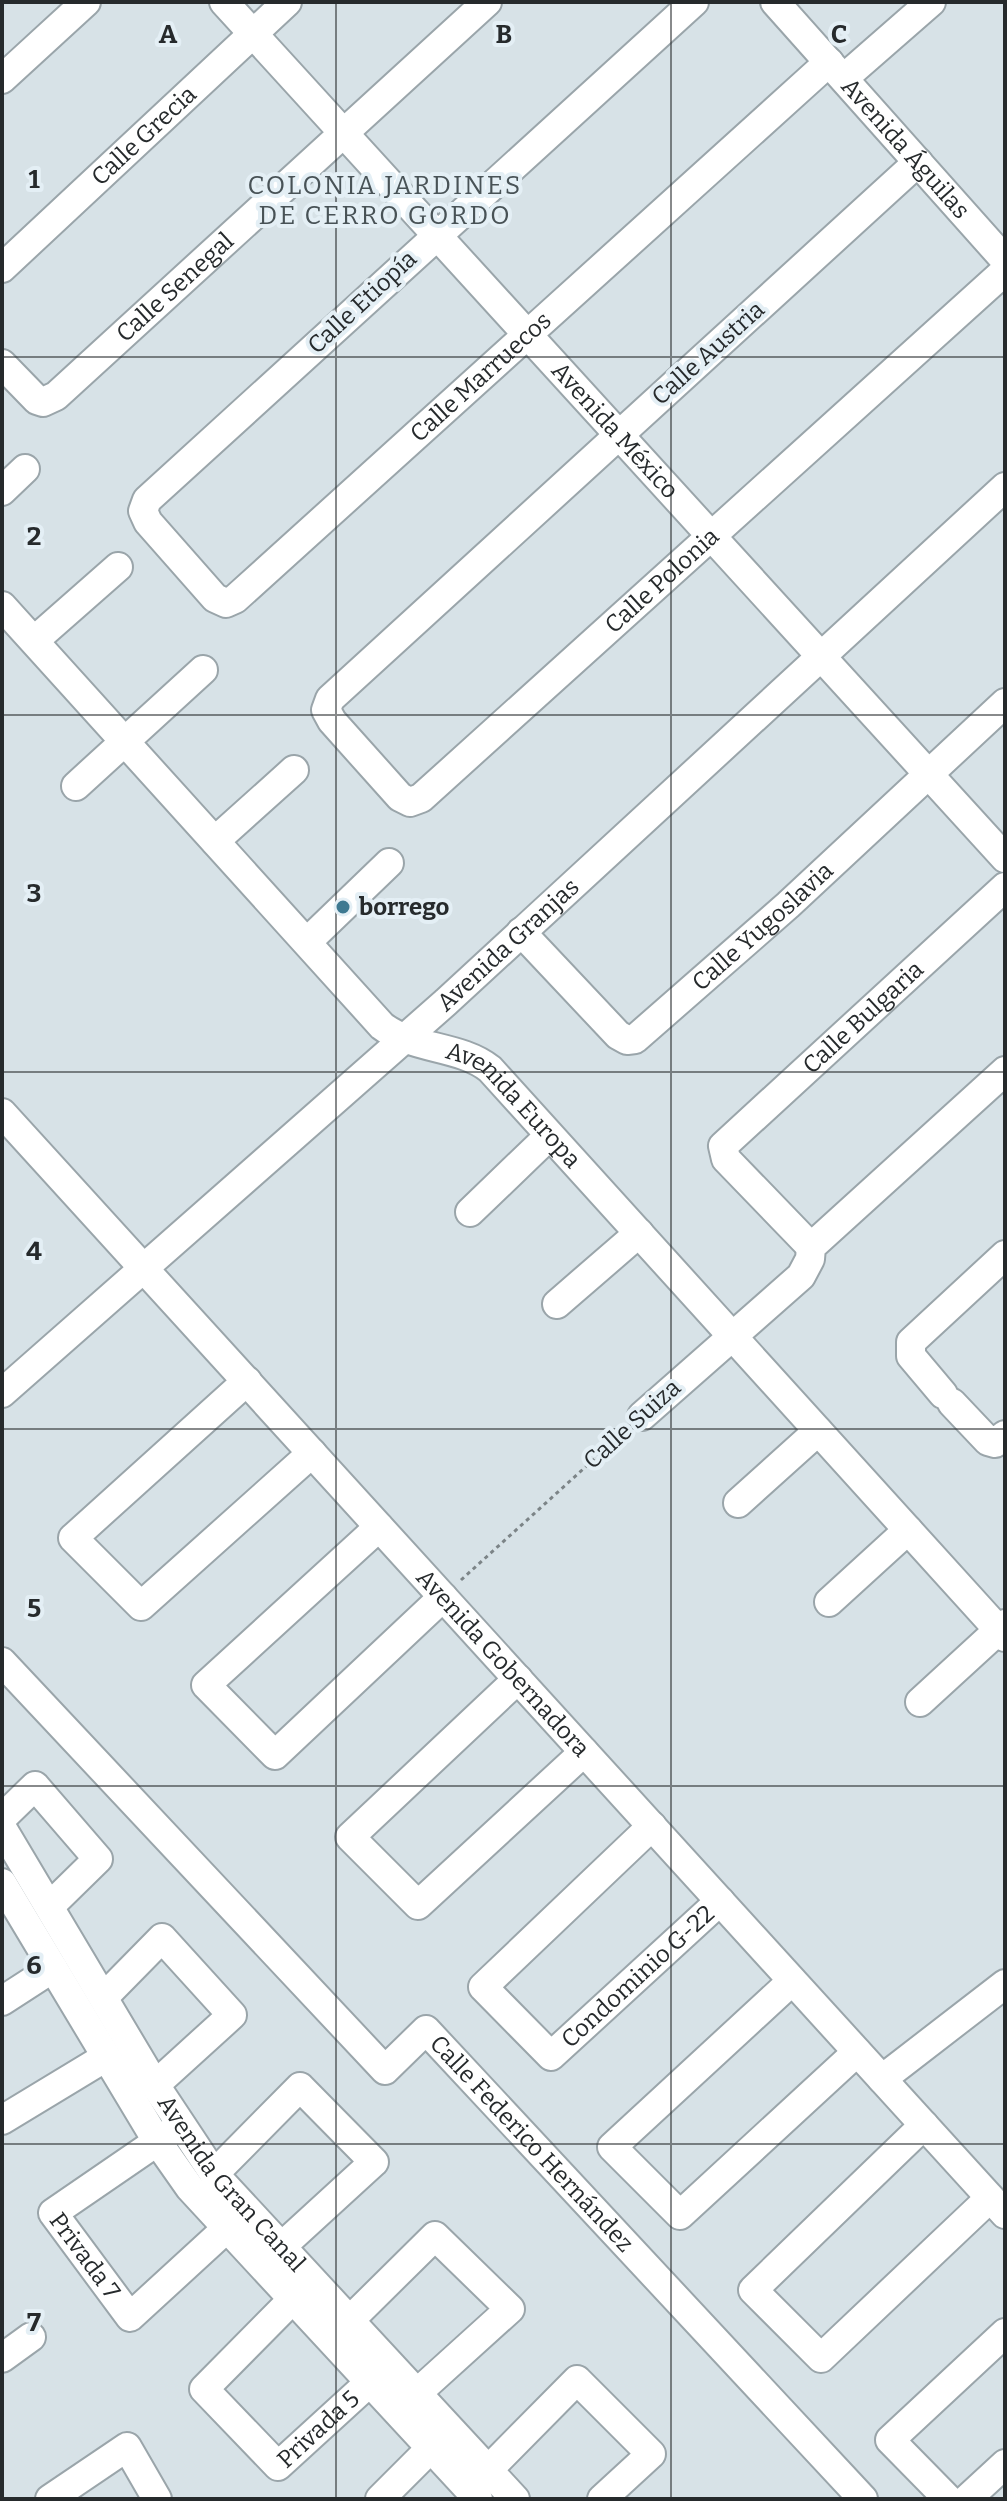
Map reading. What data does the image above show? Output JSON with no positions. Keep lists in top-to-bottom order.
{
  "streets": {
    "street": [
      "Calle Grecia",
      "Avenida Águilas",
      "Calle Senegal",
      "Calle Etiopía",
      "Calle Austria",
      "Calle Marruecos",
      "Avenida México",
      "Calle Polonia",
      "Calle Yugoslavia",
      "Avenida Granjas",
      "Calle Bulgaria",
      "Avenida Europa",
      "Calle Suiza",
      "Avenida Gobernadora",
      "Condominio G-22",
      "Calle Federico Hernández",
      "Avenida Gran Canal",
      "Privada 7",
      "Privada 5"
    ]
  },
  "crossings": [
    ["Calle Grecia", "Avenida México"],
    ["Avenida Águilas", "Calle Austria"],
    ["Avenida Águilas", "Calle Marruecos"],
    ["Calle Senegal", "Avenida México"],
    ["Calle Etiopía", "Calle Marruecos"],
    ["Calle Etiopía", "Avenida México"],
    ["Calle Austria", "Avenida México"],
    ["Calle Austria", "Calle Polonia"],
    ["Calle Marruecos", "Avenida México"],
    ["Avenida México", "Calle Polonia"],
    ["Avenida México", "Calle Yugoslavia"],
    ["Avenida México", "Avenida Granjas"],
    ["Calle Yugoslavia", "Avenida Granjas"],
    ["Avenida Granjas", "Avenida Europa"],
    ["Avenida Granjas", "Avenida Gobernadora"],
    ["Calle Bulgaria", "Calle Suiza"],
    ["Avenida Europa", "Calle Suiza"],
    ["Calle Suiza", "Avenida Gobernadora"],
    ["Avenida Gobernadora", "Condominio G-22"],
    ["Avenida Gran Canal", "Privada 7"],
    ["Avenida Gran Canal", "Privada 5"]
  ],
  "districts": ["COLONIA JARDINES DE CERRO GORDO"],
  "places": ["borrego"],
  "grid": {
    "columns": ["A", "B", "C"],
    "rows": [
      "1",
      "2",
      "3",
      "4",
      "5",
      "6",
      "7"
    ]
  }
}
